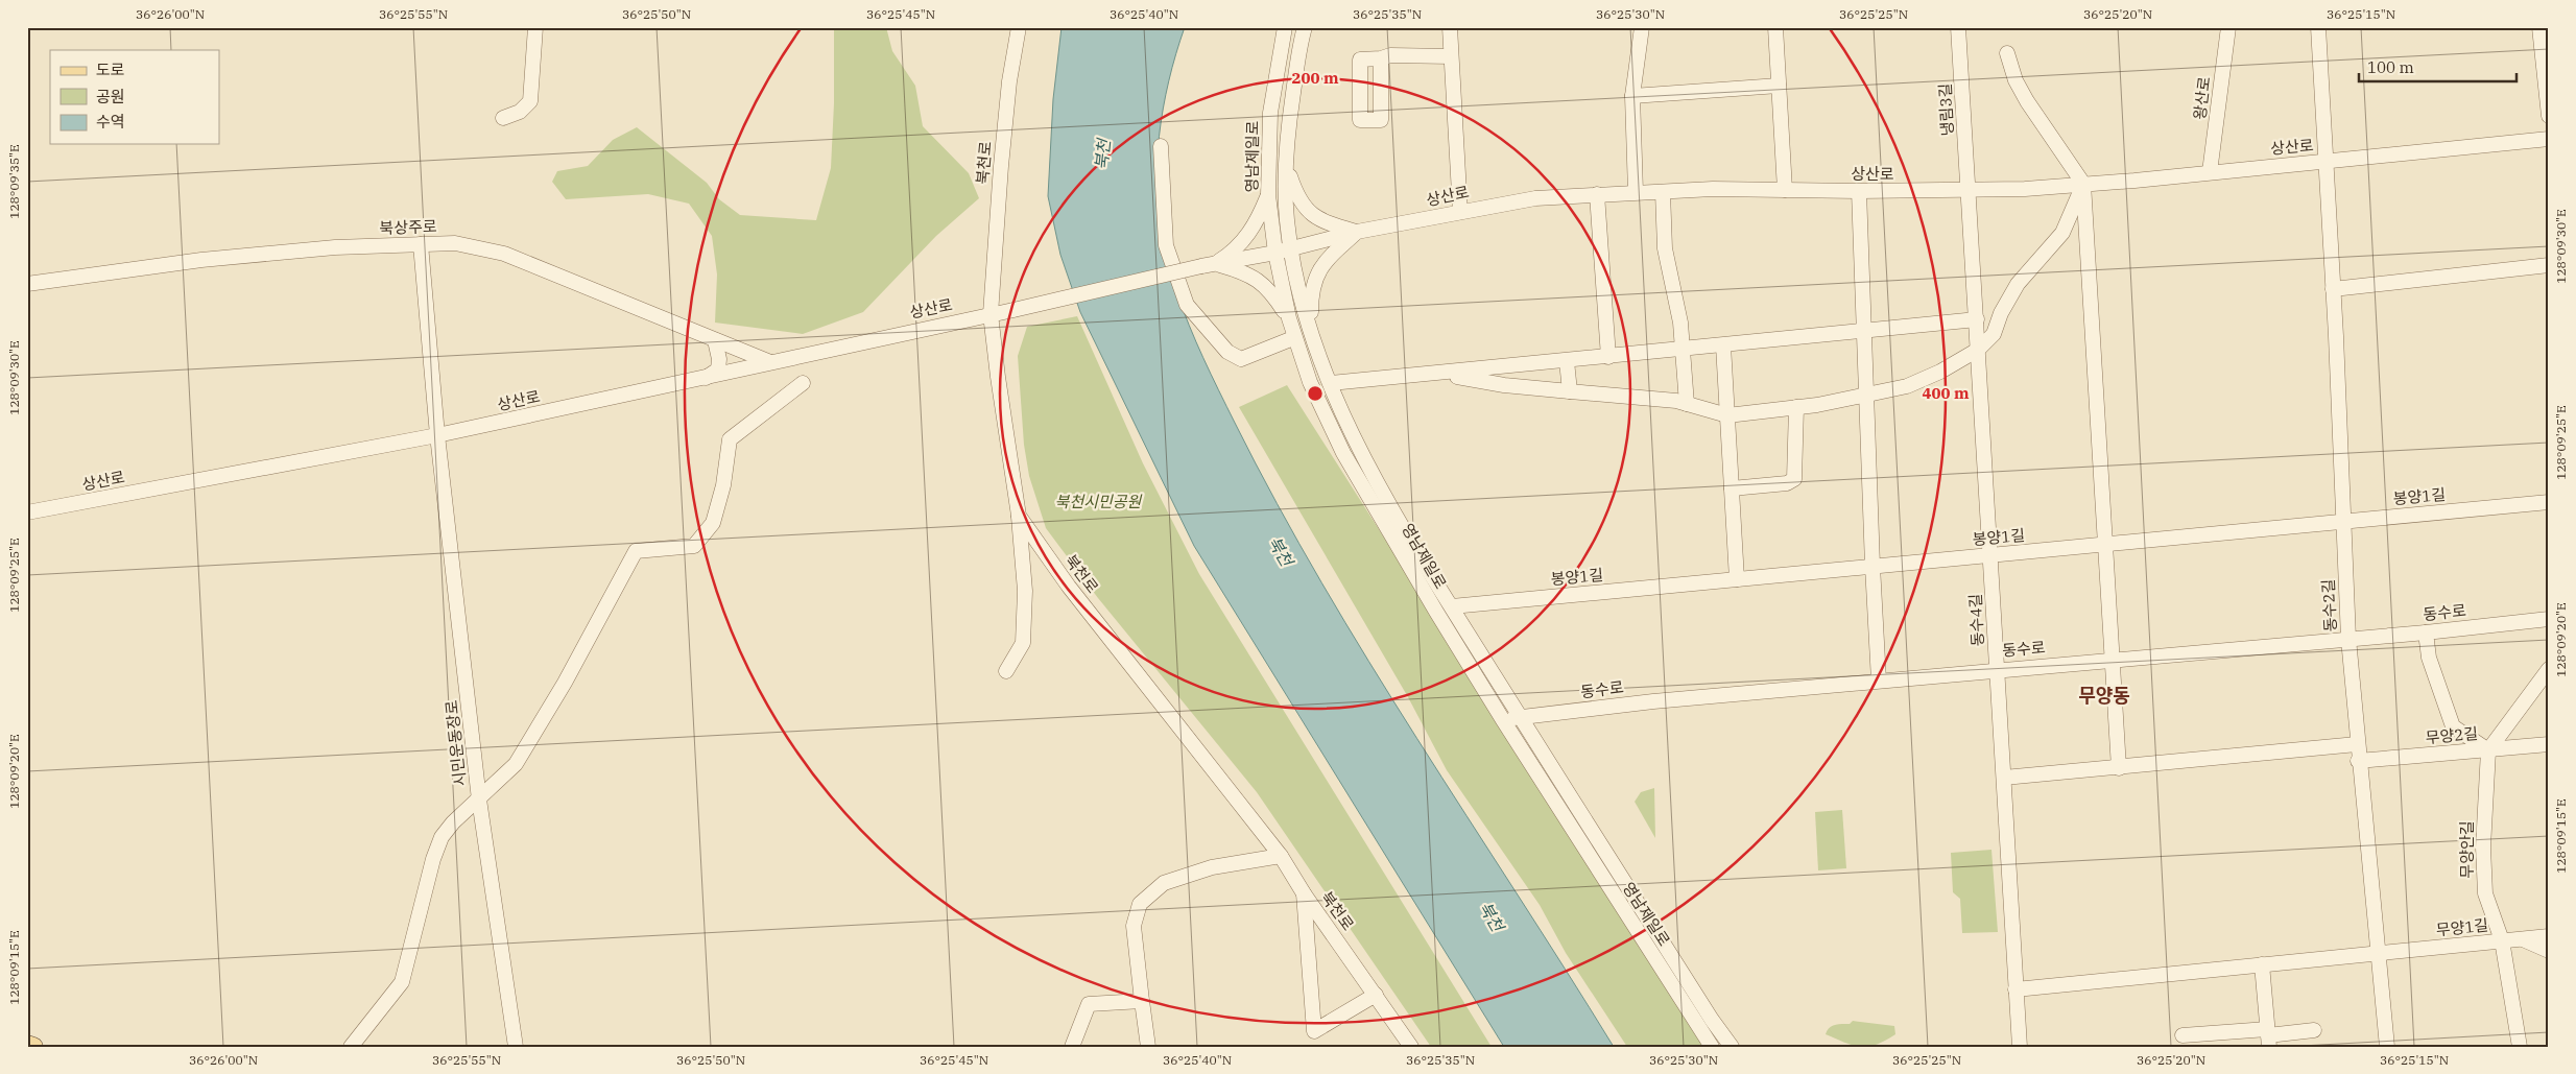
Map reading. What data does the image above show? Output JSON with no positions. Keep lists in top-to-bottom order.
{
  "streets": {
    "street": [
      "왕산로",
      "냉림3길",
      "상산로",
      "영남제일로",
      "북천로",
      "북상주로",
      "봉양1길",
      "동수2길",
      "동수로",
      "동수4길",
      "무양2길",
      "시민운동장로",
      "무양안길",
      "무양1길"
    ]
  },
  "crossings": [
    ["왕산로", "상산로"],
    ["냉림3길", "상산로"],
    ["냉림3길", "동수4길"],
    ["상산로", "영남제일로"],
    ["상산로", "북천로"],
    ["상산로", "북상주로"],
    ["상산로", "동수2길"],
    ["상산로", "동수4길"],
    ["상산로", "시민운동장로"],
    ["영남제일로", "봉양1길"],
    ["영남제일로", "동수로"],
    ["북상주로", "시민운동장로"],
    ["봉양1길", "동수2길"],
    ["봉양1길", "동수4길"],
    ["동수2길", "동수로"],
    ["동수2길", "무양2길"],
    ["동수2길", "무양1길"],
    ["동수로", "동수4길"],
    ["동수4길", "무양1길"],
    ["무양2길", "무양안길"],
    ["무양안길", "무양1길"]
  ],
  "districts": ["무양동"],
  "water": ["북천"],
  "parks": ["북천시민공원"],
  "legend": ["도로", "공원", "수역"],
  "scale_bar": "100 m",
  "coordinates": [
    "36°26'00\"N",
    "36°25'55\"N",
    "36°25'50\"N",
    "36°25'45\"N",
    "36°25'40\"N",
    "36°25'35\"N",
    "36°25'30\"N",
    "36°25'25\"N",
    "36°25'20\"N",
    "36°25'15\"N",
    "128°09'35\"E",
    "128°09'30\"E",
    "128°09'25\"E",
    "128°09'20\"E",
    "128°09'15\"E"
  ],
  "rings": ["200 m", "400 m"]
}
